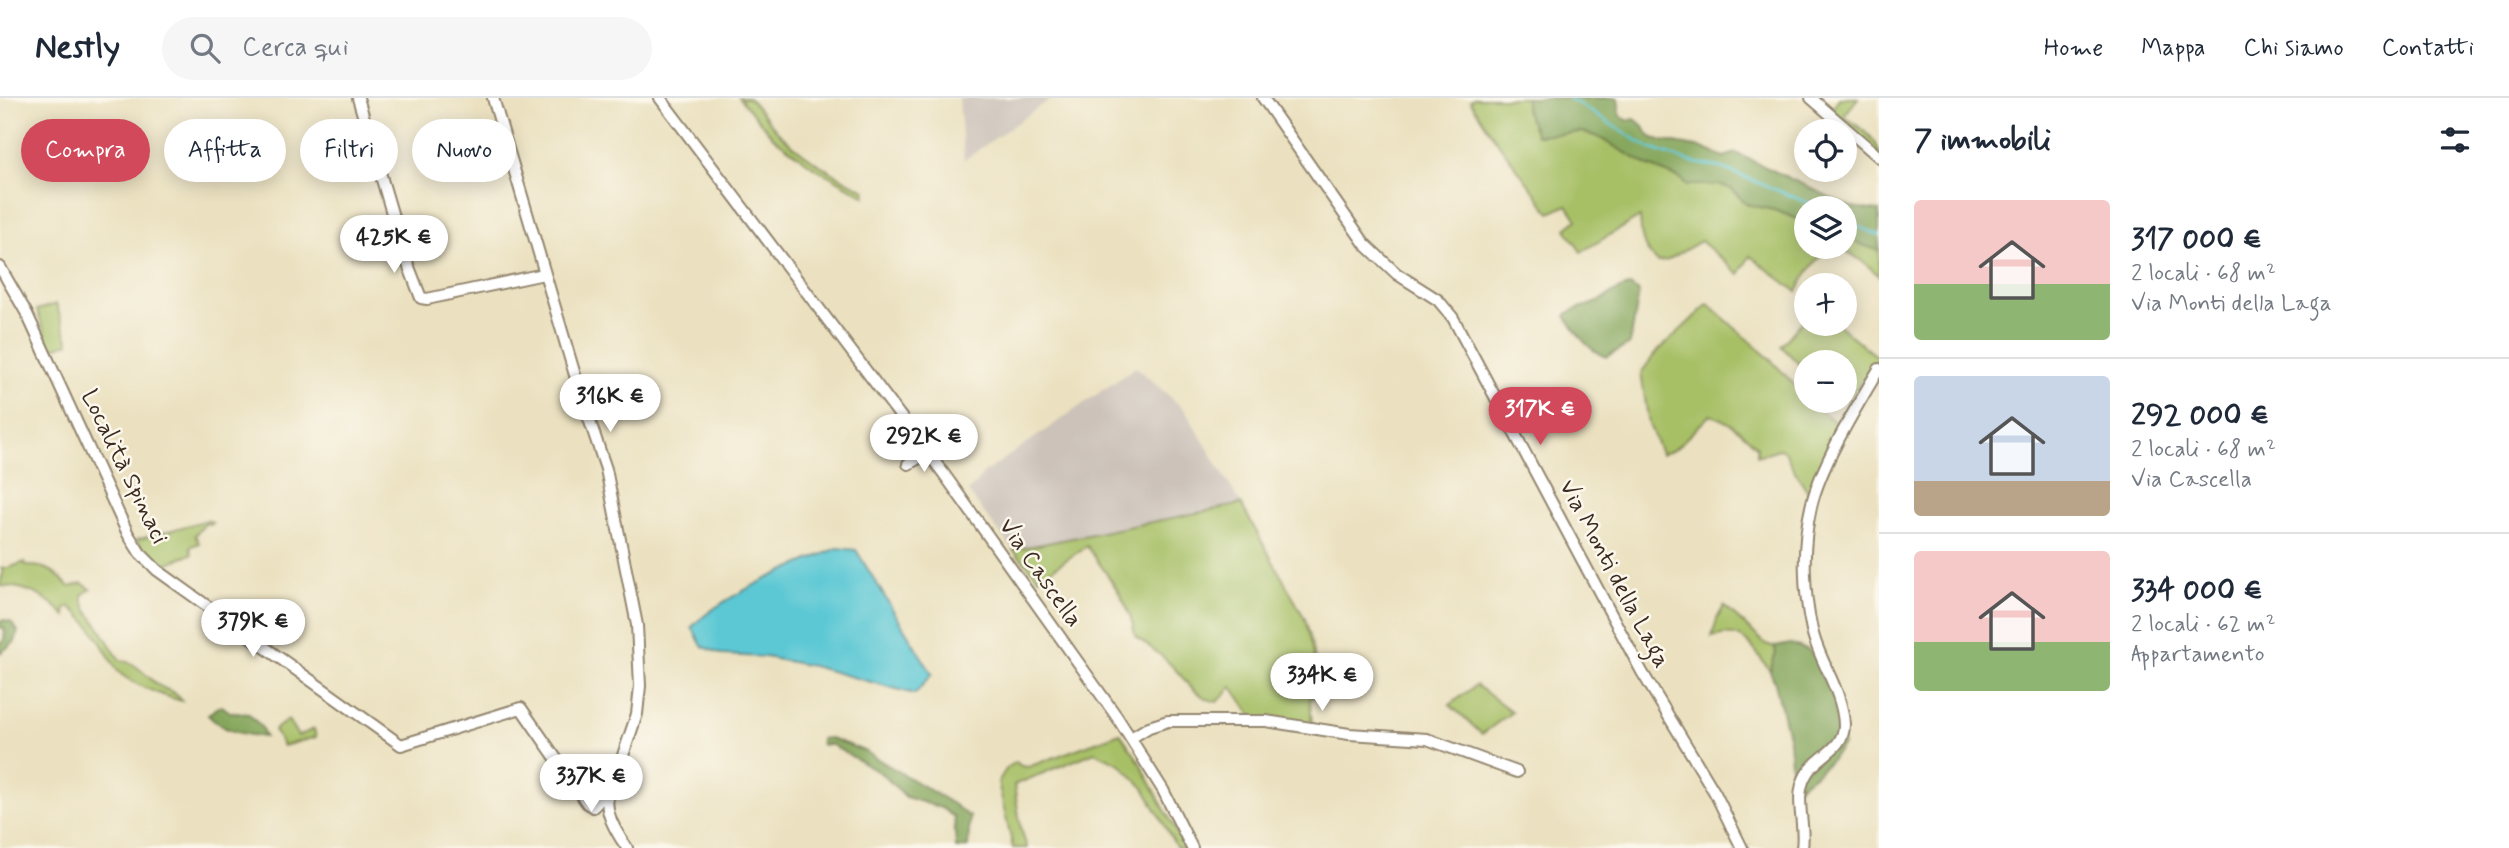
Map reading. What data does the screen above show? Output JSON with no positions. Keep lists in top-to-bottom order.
{
  "streets": {
    "street": ["Località Spinaci", "Via Cascella", "Via Monti della Laga"]
  },
  "page": {
    "header": "Nestly",
    "search": "Cerca qui",
    "nav": [
      "Home",
      "Mappa",
      "Chi siamo",
      "Contatti"
    ],
    "heading": "7 immobili",
    "map_buttons": ["+", "−"],
    "chip": [
      "Compra",
      "Affitta",
      "Filtri",
      "Nuovo"
    ],
    "list": [
      {
        "name": "317 000 €",
        "note": "2 locali · 68 m² · Via Monti della Laga"
      },
      {
        "name": "292 000 €",
        "note": "2 locali · 68 m² · Via Cascella"
      },
      {
        "name": "334 000 €",
        "note": "2 locali · 62 m² · Appartamento"
      }
    ],
    "price": [
      "425K €",
      "316K €",
      "317K €",
      "292K €",
      "379K €",
      "334K €",
      "337K €"
    ]
  }
}
